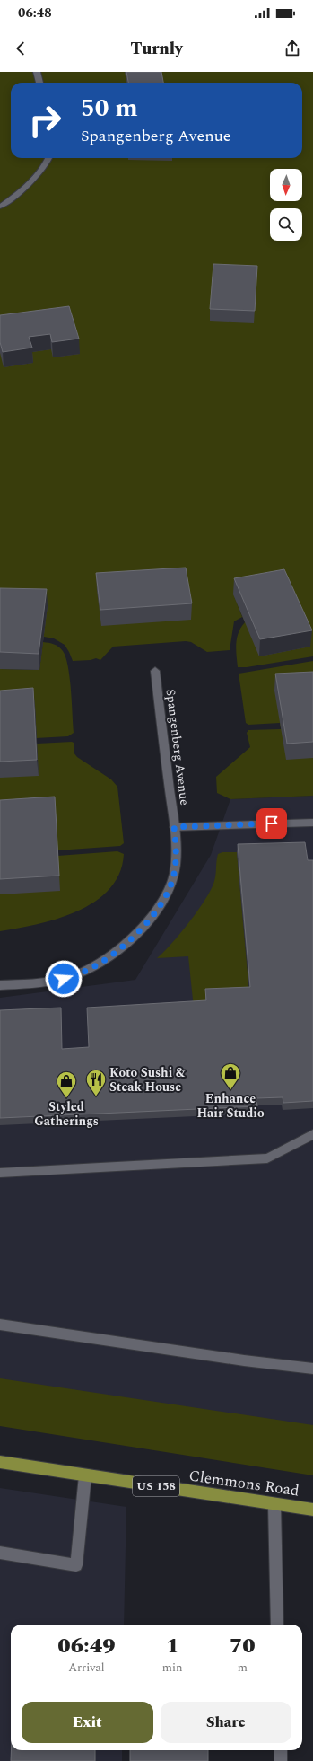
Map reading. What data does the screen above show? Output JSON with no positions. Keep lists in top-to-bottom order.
{
  "streets": {
    "main road": ["Clemmons Road", "US 158"],
    "street": ["Spangenberg Avenue"]
  },
  "places": {
    "shop": ["Enhance Hair Studio", "Styled Gatherings"],
    "restaurant": ["Koto Sushi & Steak House"]
  },
  "north": "bottom",
  "page": {
    "status": "06:48",
    "header": "Turnly",
    "turn": ["50 m", "Spangenberg Avenue"],
    "eta": [
      "06:49",
      "Arrival",
      "1",
      "min",
      "70",
      "m"
    ],
    "buttons": ["Exit", "Share"]
  }
}
